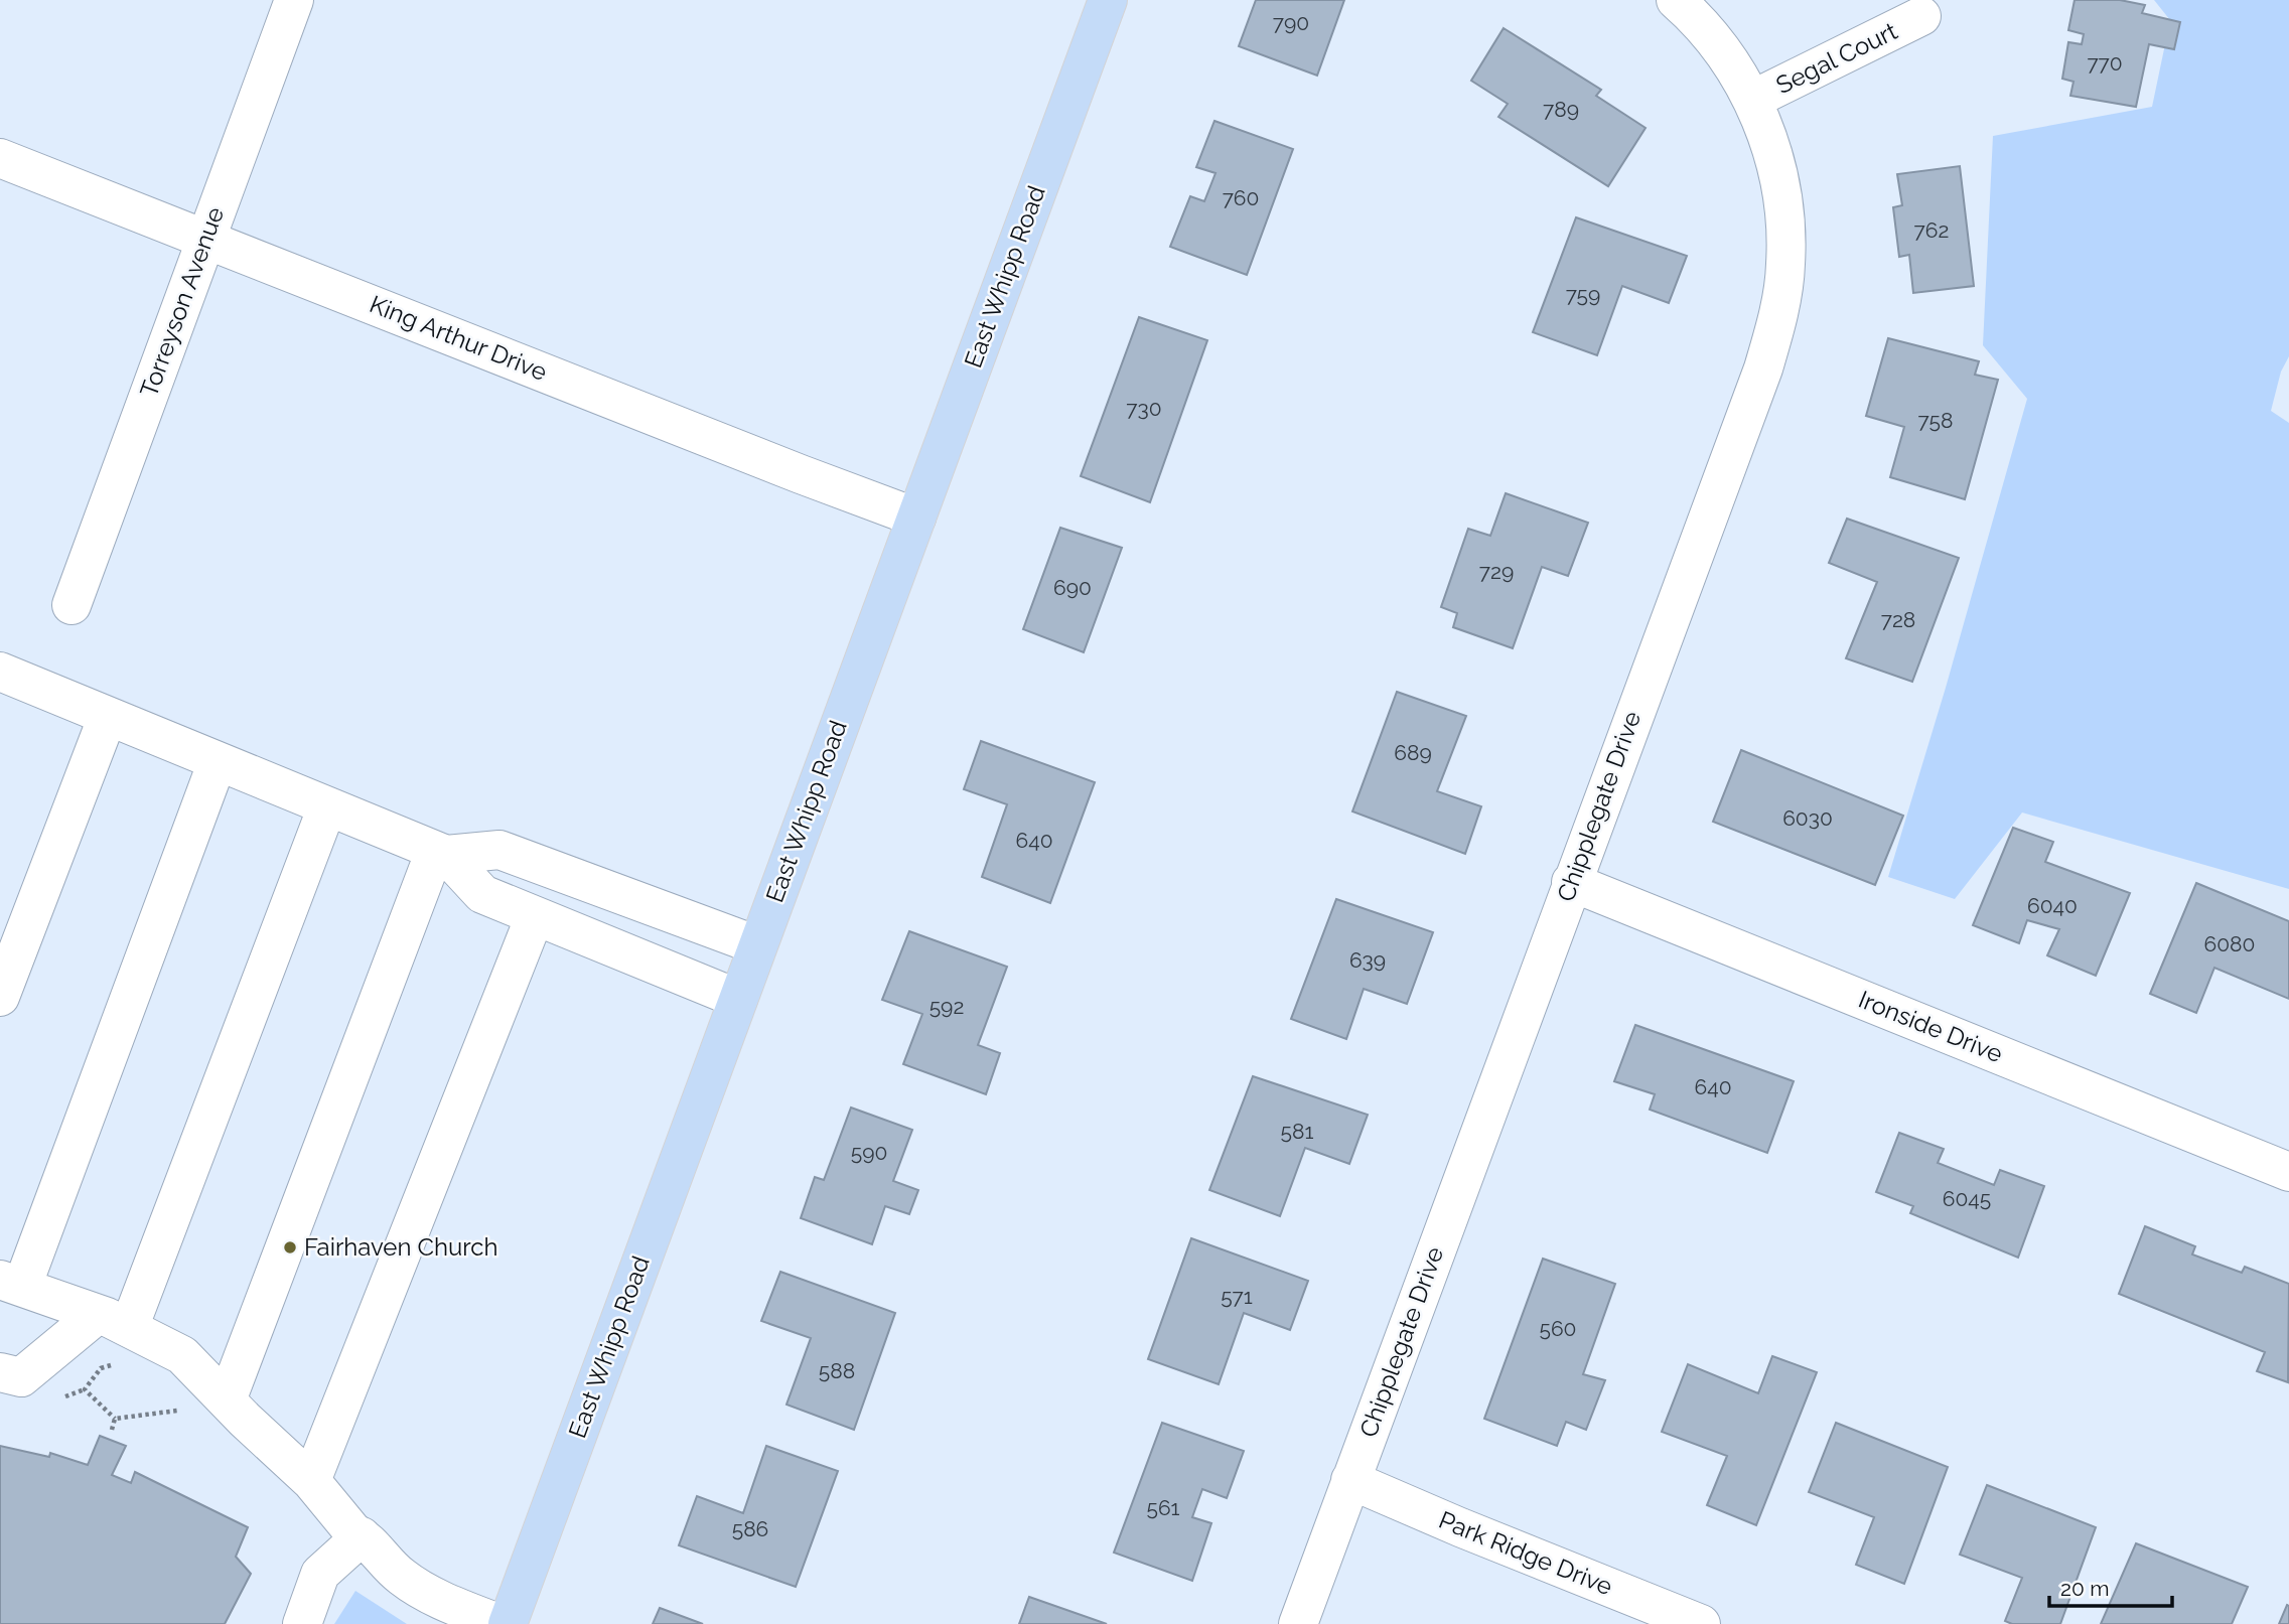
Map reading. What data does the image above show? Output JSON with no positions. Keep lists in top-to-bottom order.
{
  "streets": {
    "main road": ["East Whipp Road"],
    "street": [
      "Segal Court",
      "Torreyson Avenue",
      "King Arthur Drive",
      "Chipplegate Drive",
      "Ironside Drive",
      "Park Ridge Drive"
    ]
  },
  "crossings": [
    ["Segal Court", "Chipplegate Drive"],
    ["East Whipp Road", "King Arthur Drive"],
    ["Torreyson Avenue", "King Arthur Drive"],
    ["Chipplegate Drive", "Ironside Drive"],
    ["Chipplegate Drive", "Park Ridge Drive"]
  ],
  "places": ["Fairhaven Church"],
  "house_numbers": [
    "790",
    "770",
    "789",
    "760",
    "762",
    "759",
    "730",
    "758",
    "729",
    "690",
    "728",
    "689",
    "6030",
    "640",
    "6040",
    "6080",
    "639",
    "592",
    "640",
    "581",
    "590",
    "6045",
    "571",
    "560",
    "588",
    "561",
    "586"
  ],
  "scale_bar": "20 m"
}
